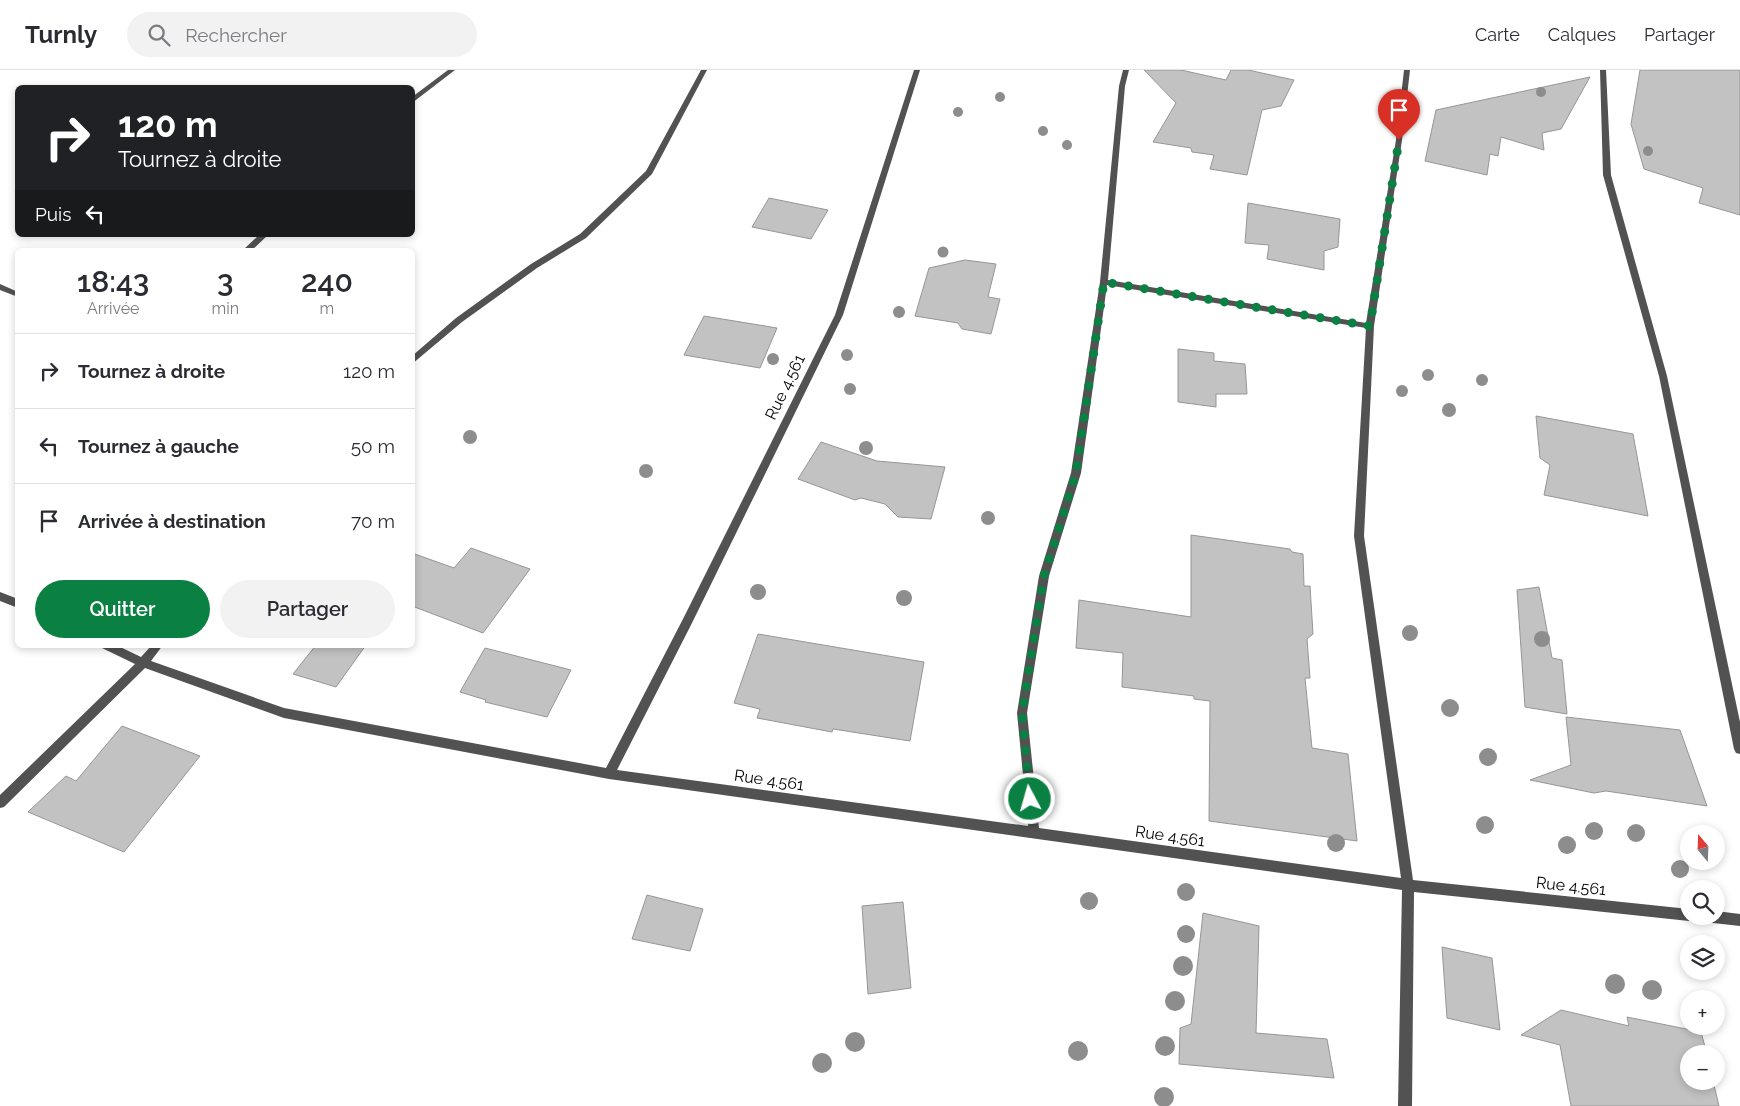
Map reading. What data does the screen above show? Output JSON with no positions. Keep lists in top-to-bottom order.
{
  "streets": {
    "street": ["Rue 4.561"]
  },
  "north": "top",
  "page": {
    "header": "Turnly",
    "search": "Rechercher",
    "nav": ["Carte", "Calques", "Partager"],
    "turn": ["120 m", "Tournez à droite"],
    "then": "Puis",
    "eta": [
      "18:43",
      "Arrivée",
      "3",
      "min",
      "240",
      "m"
    ],
    "list": [
      {
        "name": "Tournez à droite",
        "value": "120 m"
      },
      {
        "name": "Tournez à gauche",
        "value": "50 m"
      },
      {
        "name": "Arrivée à destination",
        "value": "70 m"
      }
    ],
    "buttons": ["Quitter", "Partager"],
    "map_buttons": ["+", "−"]
  }
}
